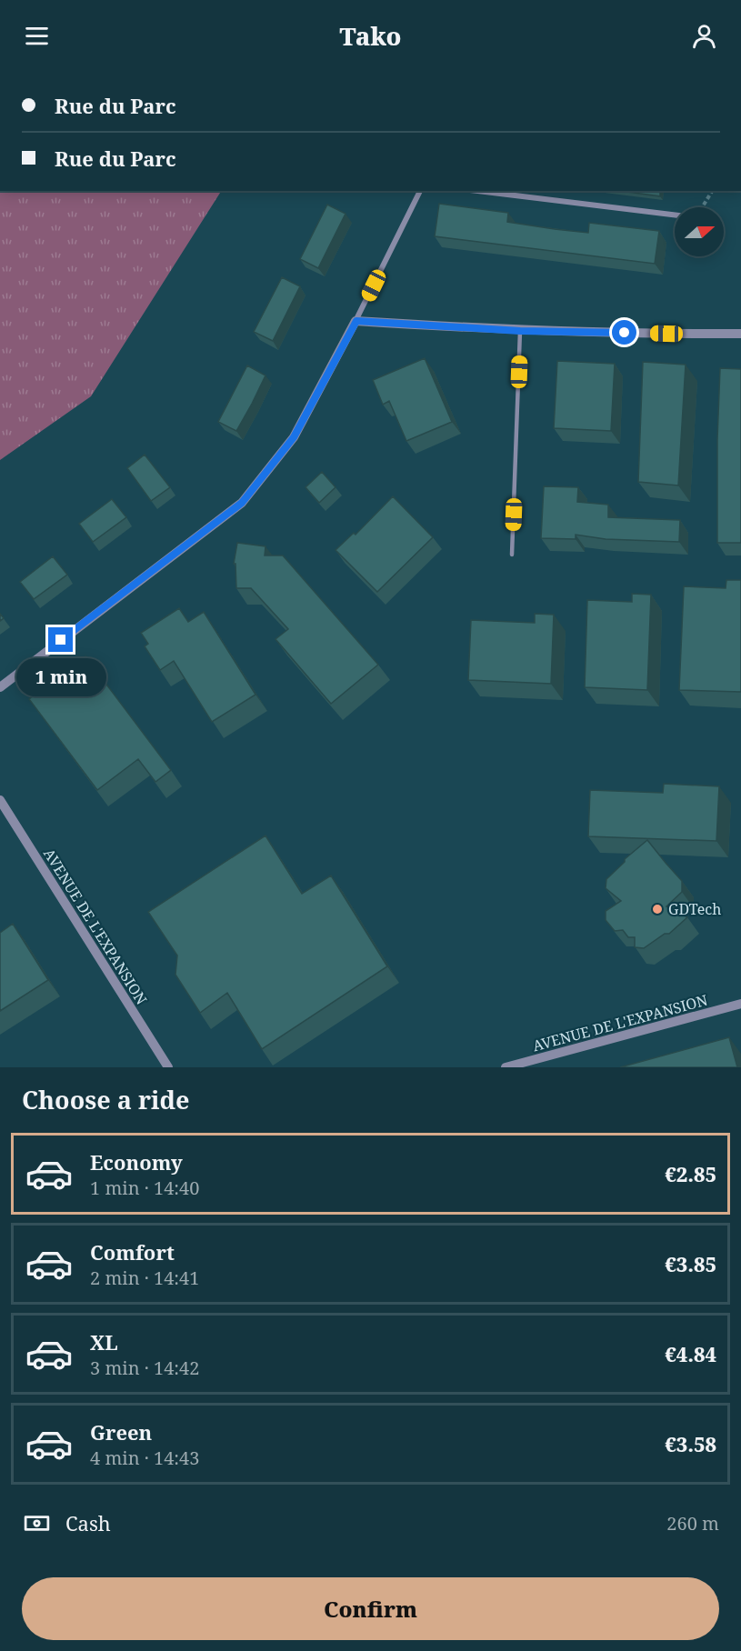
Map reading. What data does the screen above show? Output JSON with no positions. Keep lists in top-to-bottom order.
{
  "streets": {
    "street": ["AVENUE DE L'EXPANSION"]
  },
  "places": ["GDTech"],
  "north": "right",
  "page": {
    "header": "Tako",
    "banner": ["Rue du Parc", "Rue du Parc"],
    "bubble": "1 min",
    "heading": "Choose a ride",
    "list": [
      {
        "name": "Economy",
        "note": "1 min · 14:40",
        "value": "€2.85"
      },
      {
        "name": "Comfort",
        "note": "2 min · 14:41",
        "value": "€3.85"
      },
      {
        "name": "XL",
        "note": "3 min · 14:42",
        "value": "€4.84"
      },
      {
        "name": "Green",
        "note": "4 min · 14:43",
        "value": "€3.58"
      }
    ],
    "pay": ["Cash", "260 m"],
    "buttons": "Confirm"
  }
}
